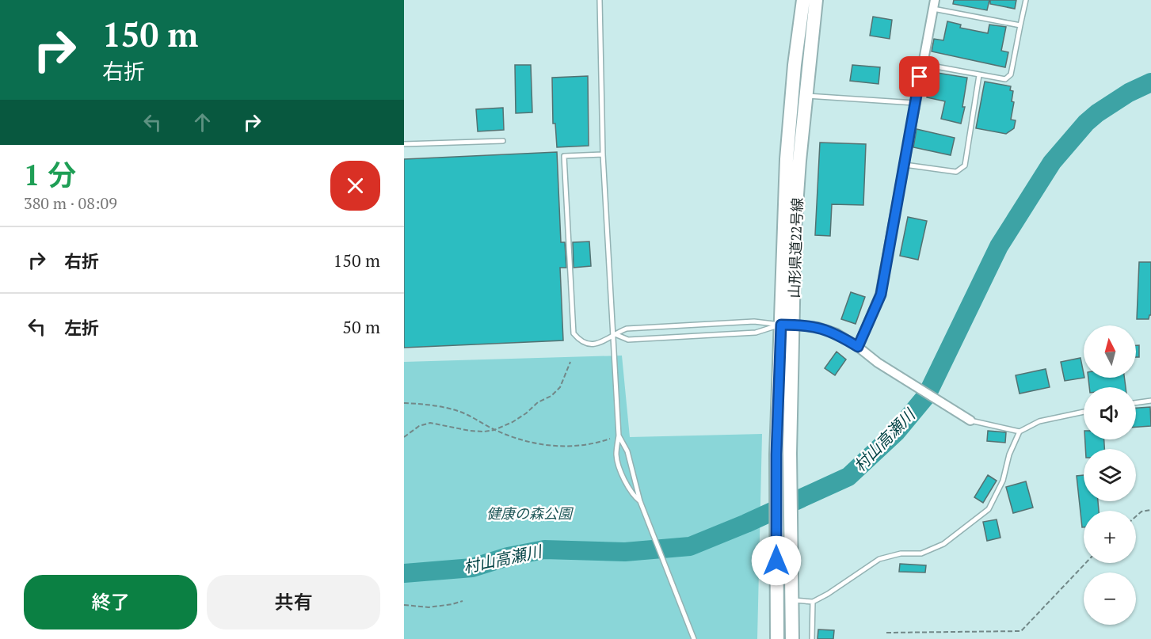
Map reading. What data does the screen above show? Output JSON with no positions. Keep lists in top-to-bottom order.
{
  "streets": {
    "main road": ["山形県道22号線"]
  },
  "water": ["村山高瀬川"],
  "parks": ["健康の森公園"],
  "north": "top",
  "page": {
    "turn": ["150 m", "右折"],
    "heading": ["1 分", "380 m · 08:09"],
    "list": [
      {
        "name": "右折",
        "value": "150 m"
      },
      {
        "name": "左折",
        "value": "50 m"
      }
    ],
    "map_buttons": ["+", "−"],
    "buttons": ["終了", "共有"]
  }
}
